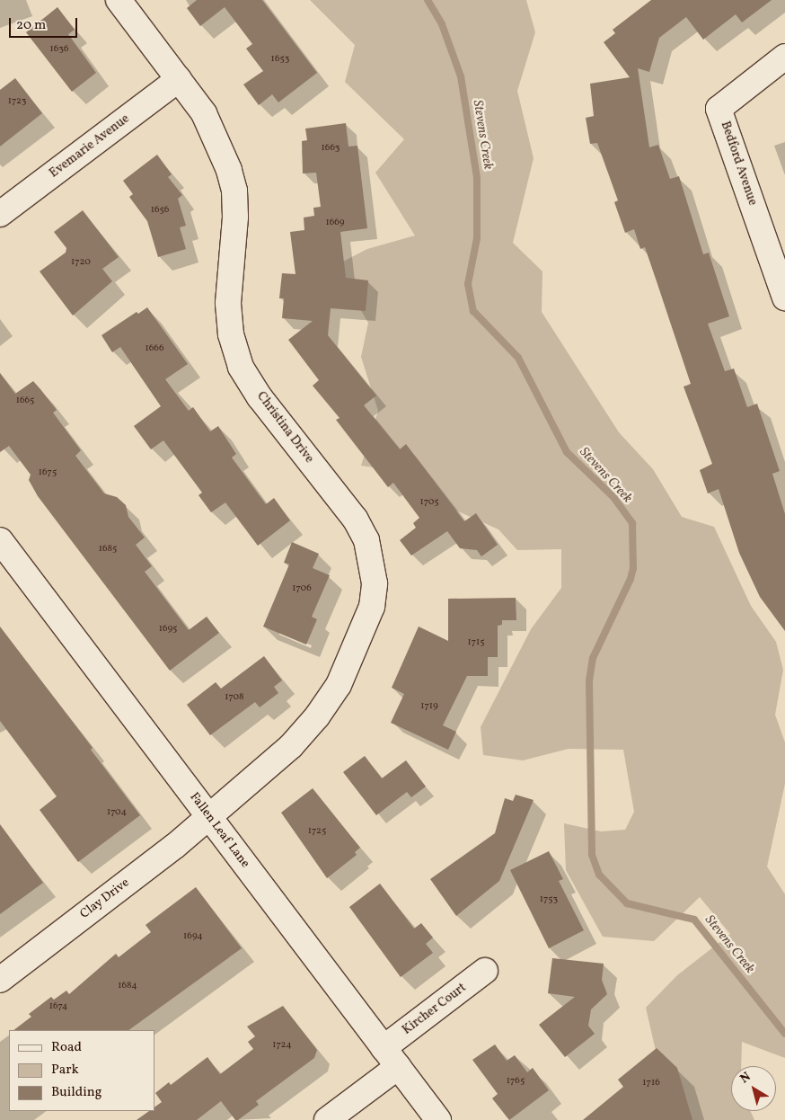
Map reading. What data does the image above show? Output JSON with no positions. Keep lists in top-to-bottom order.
{
  "streets": {
    "street": [
      "Evemarie Avenue",
      "Bedford Avenue",
      "Christina Drive",
      "Fallen Leaf Lane",
      "Clay Drive",
      "Kircher Court"
    ]
  },
  "crossings": [
    ["Evemarie Avenue", "Christina Drive"],
    ["Christina Drive", "Fallen Leaf Lane"],
    ["Christina Drive", "Clay Drive"],
    ["Fallen Leaf Lane", "Clay Drive"],
    ["Fallen Leaf Lane", "Kircher Court"]
  ],
  "water": ["Stevens Creek"],
  "house_numbers": [
    "1636",
    "1653",
    "1723",
    "1663",
    "1656",
    "1669",
    "1720",
    "1666",
    "1665",
    "1675",
    "1705",
    "1685",
    "1706",
    "1695",
    "1715",
    "1708",
    "1719",
    "1704",
    "1725",
    "1753",
    "1694",
    "1684",
    "1674",
    "1724",
    "1765",
    "1716"
  ],
  "legend": ["Road", "Park", "Building"],
  "scale_bar": "20 m",
  "north": "top left"
}
